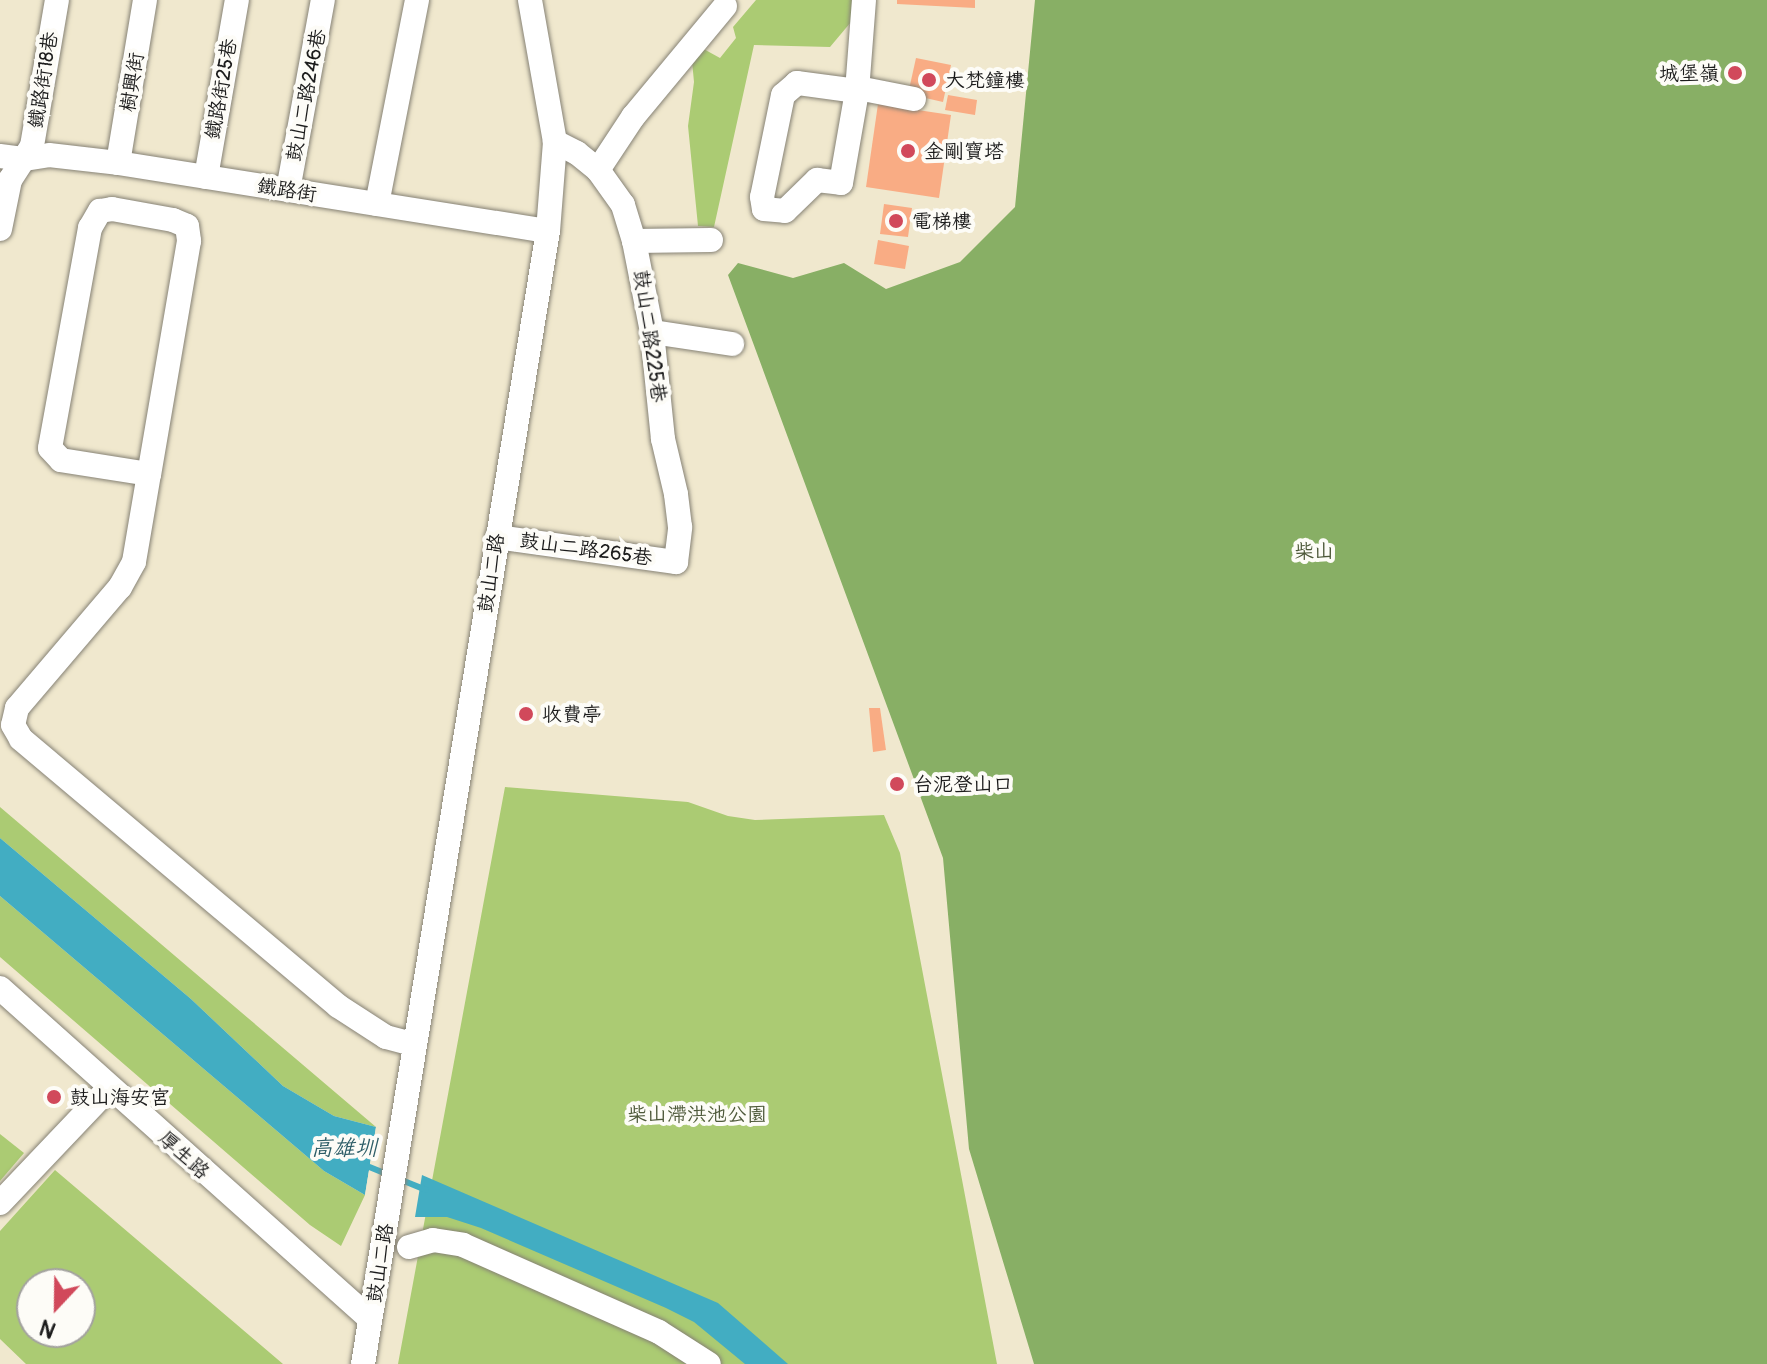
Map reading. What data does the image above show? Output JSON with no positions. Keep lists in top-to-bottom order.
{
  "streets": {
    "street": [
      "鐵路街18巷",
      "樹興街",
      "鐵路街25巷",
      "鼓山二路246巷",
      "鐵路街",
      "鼓山二路225巷",
      "鼓山二路265巷",
      "鼓山二路",
      "厚生路"
    ]
  },
  "crossings": [
    ["鐵路街18巷", "鐵路街"],
    ["樹興街", "鐵路街"],
    ["鐵路街25巷", "鐵路街"],
    ["鼓山二路246巷", "鐵路街"],
    ["鐵路街", "鼓山二路"],
    ["鼓山二路225巷", "鼓山二路265巷"],
    ["鼓山二路225巷", "鼓山二路"],
    ["鼓山二路265巷", "鼓山二路"],
    ["鼓山二路", "厚生路"]
  ],
  "water": ["高雄圳"],
  "parks": ["柴山", "柴山滯洪池公園"],
  "places": [
    "城堡嶺",
    "大梵鐘樓",
    "金剛寶塔",
    "電梯樓",
    "收費亭",
    "台泥登山口",
    "鼓山海安宮"
  ],
  "north": "bottom"
}
